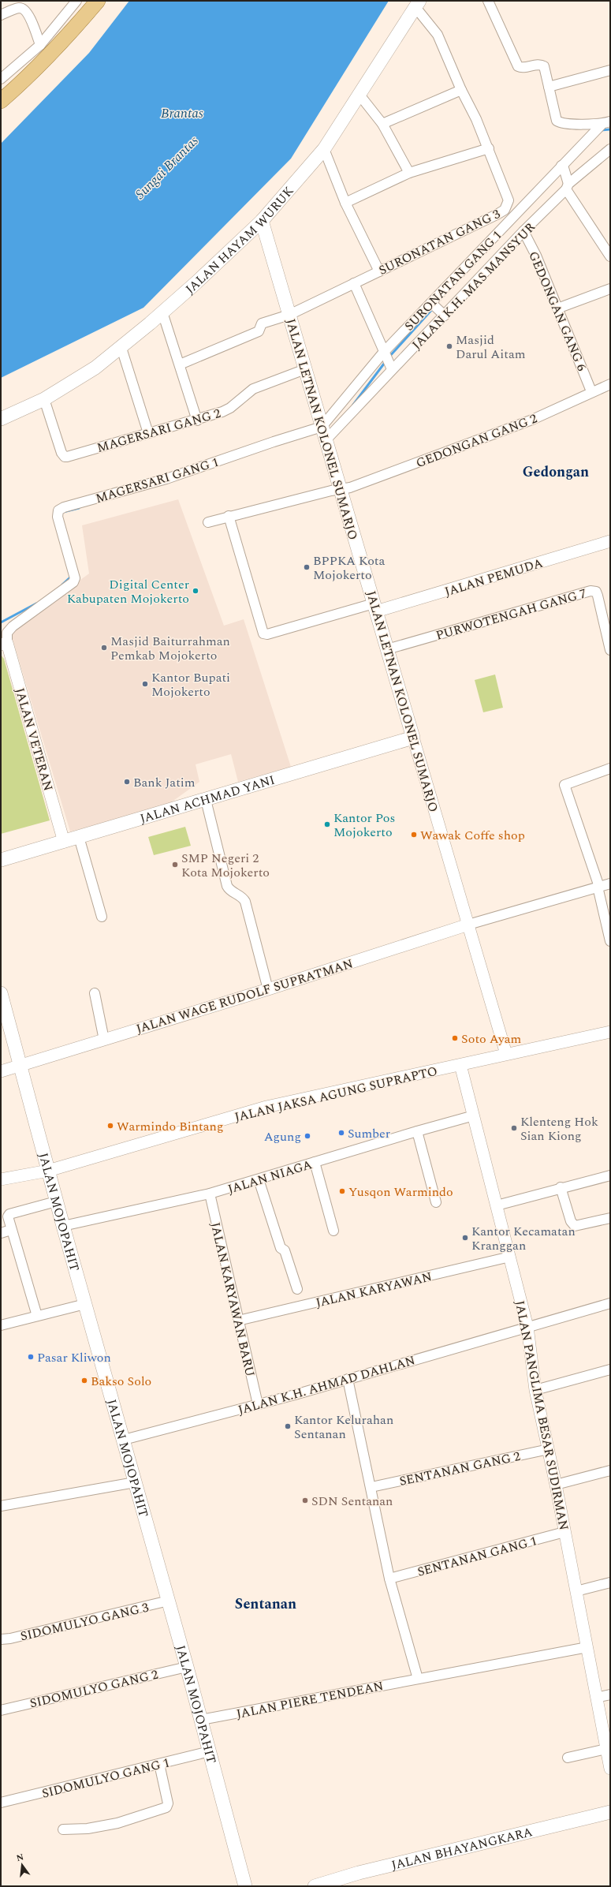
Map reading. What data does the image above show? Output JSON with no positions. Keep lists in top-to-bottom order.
{
  "streets": {
    "main road": [
      "JALAN HAYAM WURUK",
      "JALAN LETNAN KOLONEL SUMARJO",
      "JALAN ACHMAD YANI",
      "JALAN MOJOPAHIT",
      "JALAN BHAYANGKARA"
    ],
    "street": [
      "SURONATAN GANG 3",
      "SURONATAN GANG 1",
      "JALAN K.H. MAS MANSYUR",
      "GEDONGAN GANG 6",
      "MAGERSARI GANG 2",
      "GEDONGAN GANG 2",
      "MAGERSARI GANG 1",
      "JALAN PEMUDA",
      "PURWOTENGAH GANG 7",
      "JALAN VETERAN",
      "JALAN WAGE RUDOLF SUPRATMAN",
      "JALAN JAKSA AGUNG SUPRAPTO",
      "JALAN NIAGA",
      "JALAN KARYAWAN",
      "JALAN KARYAWAN BARU",
      "JALAN K.H. AHMAD DAHLAN",
      "JALAN PANGLIMA BESAR SUDIRMAN",
      "SENTANAN GANG 2",
      "SENTANAN GANG 1",
      "SIDOMULYO GANG 3",
      "SIDOMULYO GANG 2",
      "JALAN PIERE TENDEAN",
      "SIDOMULYO GANG 1"
    ]
  },
  "crossings": [
    ["JALAN HAYAM WURUK", "SURONATAN GANG 3"],
    ["JALAN HAYAM WURUK", "JALAN LETNAN KOLONEL SUMARJO"],
    ["JALAN HAYAM WURUK", "MAGERSARI GANG 2"],
    ["SURONATAN GANG 3", "JALAN LETNAN KOLONEL SUMARJO"],
    ["SURONATAN GANG 1", "JALAN LETNAN KOLONEL SUMARJO"],
    ["SURONATAN GANG 1", "MAGERSARI GANG 1"],
    ["JALAN K.H. MAS MANSYUR", "GEDONGAN GANG 6"],
    ["JALAN K.H. MAS MANSYUR", "JALAN LETNAN KOLONEL SUMARJO"],
    ["GEDONGAN GANG 6", "GEDONGAN GANG 2"],
    ["JALAN LETNAN KOLONEL SUMARJO", "MAGERSARI GANG 2"],
    ["JALAN LETNAN KOLONEL SUMARJO", "GEDONGAN GANG 2"],
    ["JALAN LETNAN KOLONEL SUMARJO", "MAGERSARI GANG 1"],
    ["JALAN LETNAN KOLONEL SUMARJO", "JALAN PEMUDA"],
    ["JALAN LETNAN KOLONEL SUMARJO", "PURWOTENGAH GANG 7"],
    ["JALAN LETNAN KOLONEL SUMARJO", "JALAN ACHMAD YANI"],
    ["JALAN LETNAN KOLONEL SUMARJO", "JALAN WAGE RUDOLF SUPRATMAN"],
    ["JALAN LETNAN KOLONEL SUMARJO", "JALAN JAKSA AGUNG SUPRAPTO"],
    ["MAGERSARI GANG 1", "JALAN VETERAN"],
    ["JALAN VETERAN", "JALAN ACHMAD YANI"],
    ["JALAN WAGE RUDOLF SUPRATMAN", "JALAN MOJOPAHIT"],
    ["JALAN JAKSA AGUNG SUPRAPTO", "JALAN MOJOPAHIT"],
    ["JALAN JAKSA AGUNG SUPRAPTO", "JALAN PANGLIMA BESAR SUDIRMAN"],
    ["JALAN NIAGA", "JALAN MOJOPAHIT"],
    ["JALAN NIAGA", "JALAN KARYAWAN BARU"],
    ["JALAN NIAGA", "JALAN PANGLIMA BESAR SUDIRMAN"],
    ["JALAN MOJOPAHIT", "JALAN K.H. AHMAD DAHLAN"],
    ["JALAN MOJOPAHIT", "SIDOMULYO GANG 3"],
    ["JALAN MOJOPAHIT", "SIDOMULYO GANG 2"],
    ["JALAN MOJOPAHIT", "JALAN PIERE TENDEAN"],
    ["JALAN MOJOPAHIT", "SIDOMULYO GANG 1"],
    ["JALAN KARYAWAN", "JALAN KARYAWAN BARU"],
    ["JALAN KARYAWAN", "JALAN PANGLIMA BESAR SUDIRMAN"],
    ["JALAN KARYAWAN BARU", "JALAN K.H. AHMAD DAHLAN"],
    ["JALAN K.H. AHMAD DAHLAN", "JALAN PANGLIMA BESAR SUDIRMAN"],
    ["JALAN PANGLIMA BESAR SUDIRMAN", "SENTANAN GANG 2"],
    ["JALAN PANGLIMA BESAR SUDIRMAN", "SENTANAN GANG 1"],
    ["JALAN PANGLIMA BESAR SUDIRMAN", "JALAN PIERE TENDEAN"]
  ],
  "districts": ["Gedongan", "Sentanan"],
  "water": ["Brantas", "Sungai Brantas"],
  "places": [
    "Masjid Darul Aitam",
    "BPPKA Kota Mojokerto",
    "Digital Center Kabupaten Mojokerto",
    "Masjid Baiturrahman Pemkab Mojokerto",
    "Kantor Bupati Mojokerto",
    "Bank Jatim",
    "Kantor Pos Mojokerto",
    "Wawak Coffe shop",
    "SMP Negeri 2 Kota Mojokerto",
    "Soto Ayam",
    "Warmindo Bintang",
    "Klenteng Hok Sian Kiong",
    "Sumber",
    "Agung",
    "Yusqon Warmindo",
    "Kantor Kecamatan Kranggan",
    "Pasar Kliwon",
    "Bakso Solo",
    "Kantor Kelurahan Sentanan",
    "SDN Sentanan"
  ],
  "north": "top"
}
